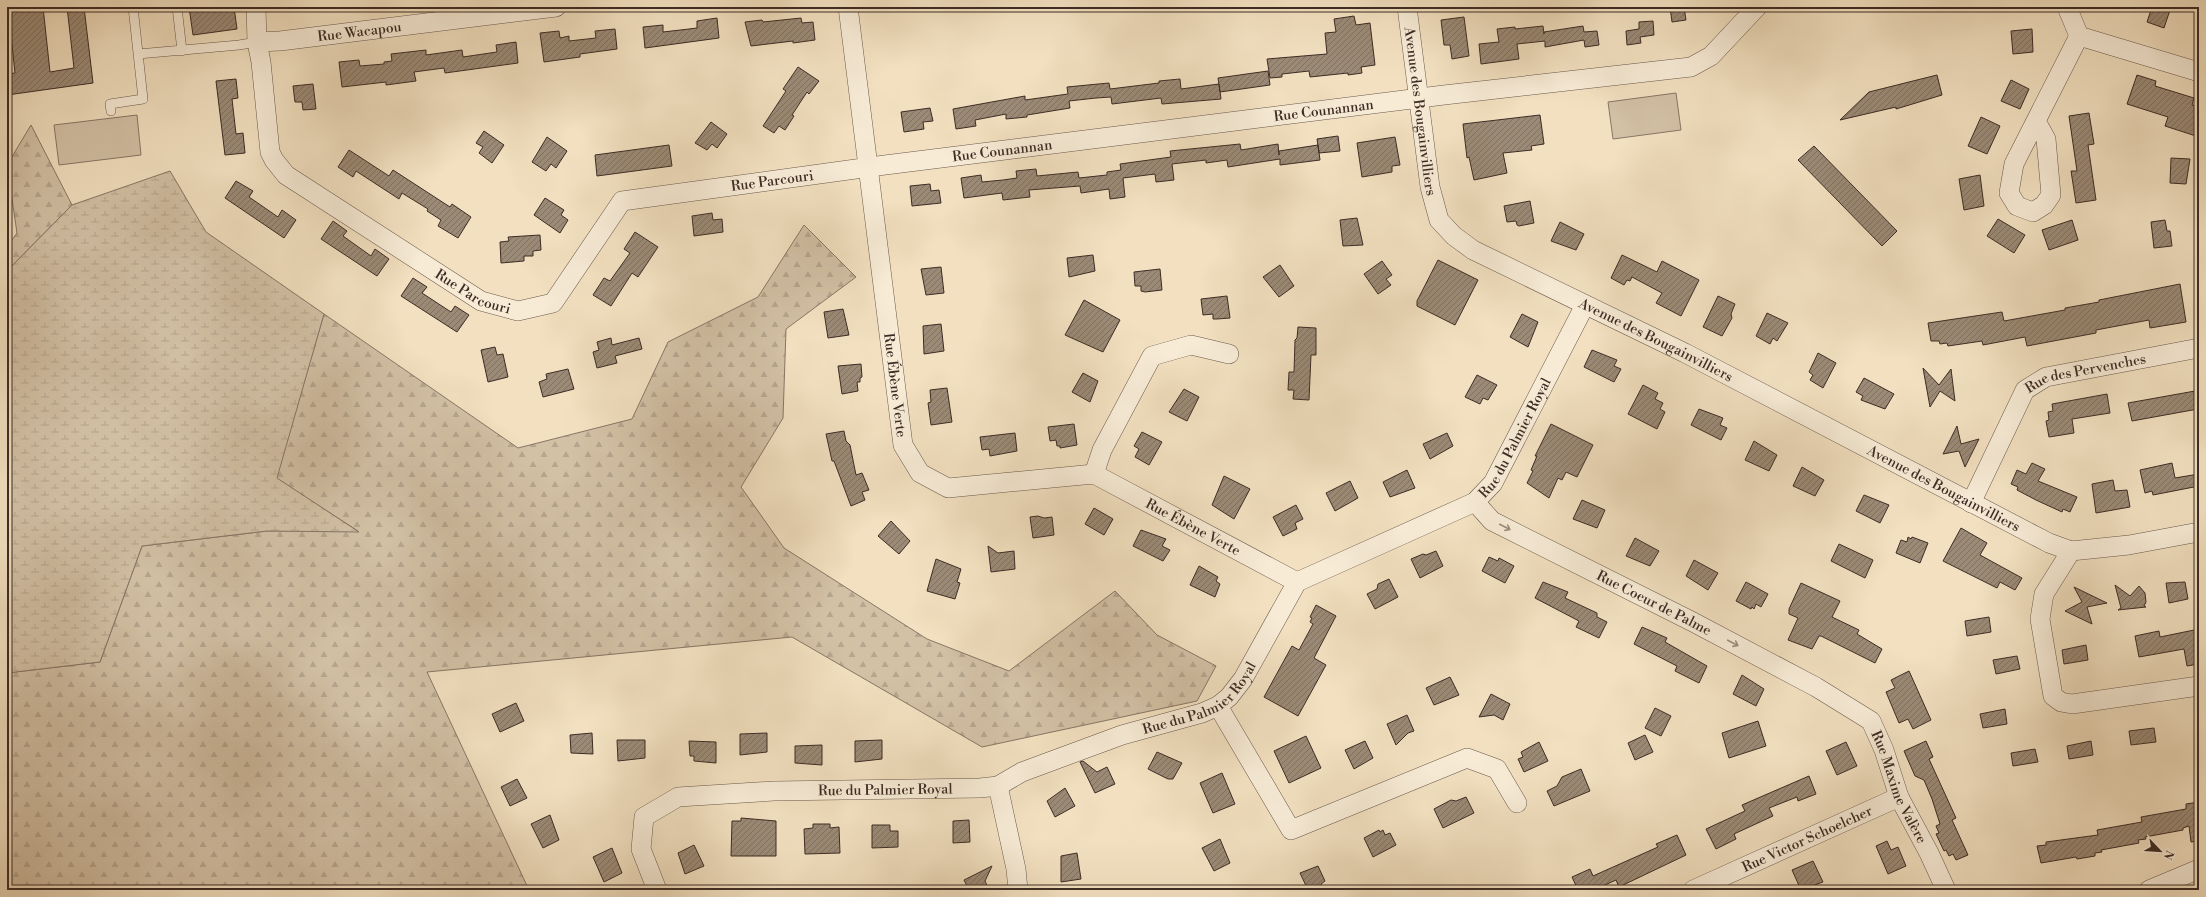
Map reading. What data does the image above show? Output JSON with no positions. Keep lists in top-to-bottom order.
{
  "streets": {
    "street": [
      "Rue Wacapou",
      "Avenue des Bougainvilliers",
      "Rue Counannan",
      "Rue Parcouri",
      "Rue des Pervenches",
      "Rue Ébène Verte",
      "Rue du Palmier Royal",
      "Rue Coeur de Palme",
      "Rue Maxime Valère",
      "Rue Victor Schoelcher"
    ]
  },
  "crossings": [
    ["Rue Wacapou", "Rue Parcouri"],
    ["Avenue des Bougainvilliers", "Rue Counannan"],
    ["Avenue des Bougainvilliers", "Rue des Pervenches"],
    ["Avenue des Bougainvilliers", "Rue du Palmier Royal"],
    ["Rue Counannan", "Rue Parcouri"],
    ["Rue Counannan", "Rue Ébène Verte"],
    ["Rue Parcouri", "Rue Ébène Verte"],
    ["Rue Ébène Verte", "Rue du Palmier Royal"],
    ["Rue du Palmier Royal", "Rue Coeur de Palme"],
    ["Rue Coeur de Palme", "Rue Maxime Valère"],
    ["Rue Maxime Valère", "Rue Victor Schoelcher"]
  ],
  "one_way": ["Rue Coeur de Palme"],
  "north": "bottom right"
}
